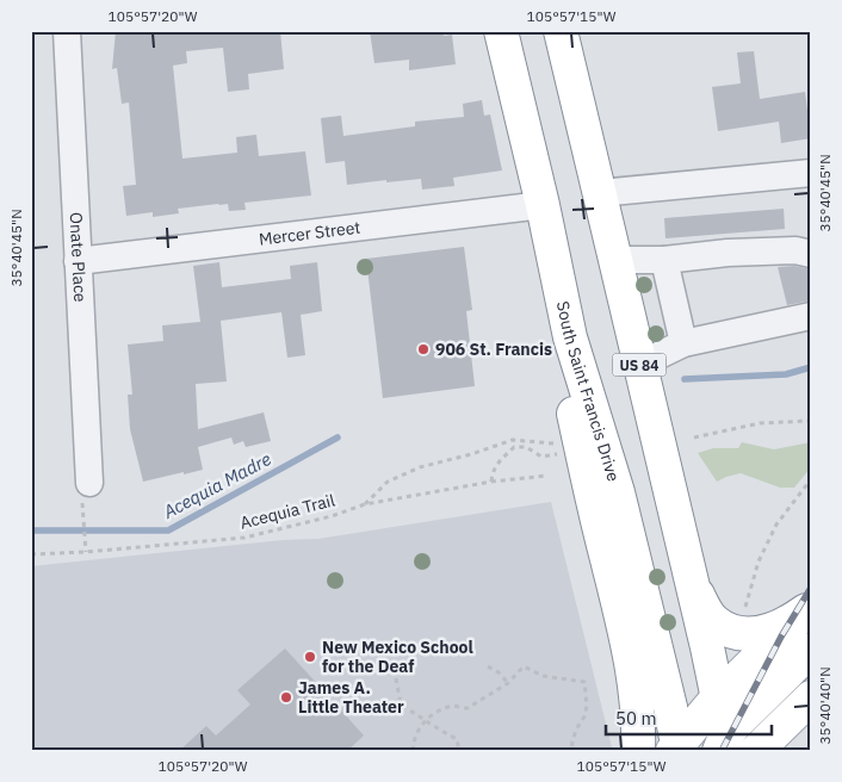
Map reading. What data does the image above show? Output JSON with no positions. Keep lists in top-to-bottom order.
{
  "streets": {
    "main road": ["US 84", "South Saint Francis Drive"],
    "street": ["Mercer Street", "Onate Place"],
    "path": ["Acequia Trail"]
  },
  "crossings": [
    ["Mercer Street", "Onate Place"],
    ["Mercer Street", "South Saint Francis Drive"],
    ["US 84", "South Saint Francis Drive"]
  ],
  "water": ["Acequia Madre"],
  "places": ["906 St. Francis", "New Mexico School for the Deaf", "James A. Little Theater"],
  "scale_bar": "50 m",
  "coordinates": [
    "105°57'20\"W",
    "105°57'15\"W",
    "35°40'45\"N",
    "35°40'40\"N"
  ]
}
